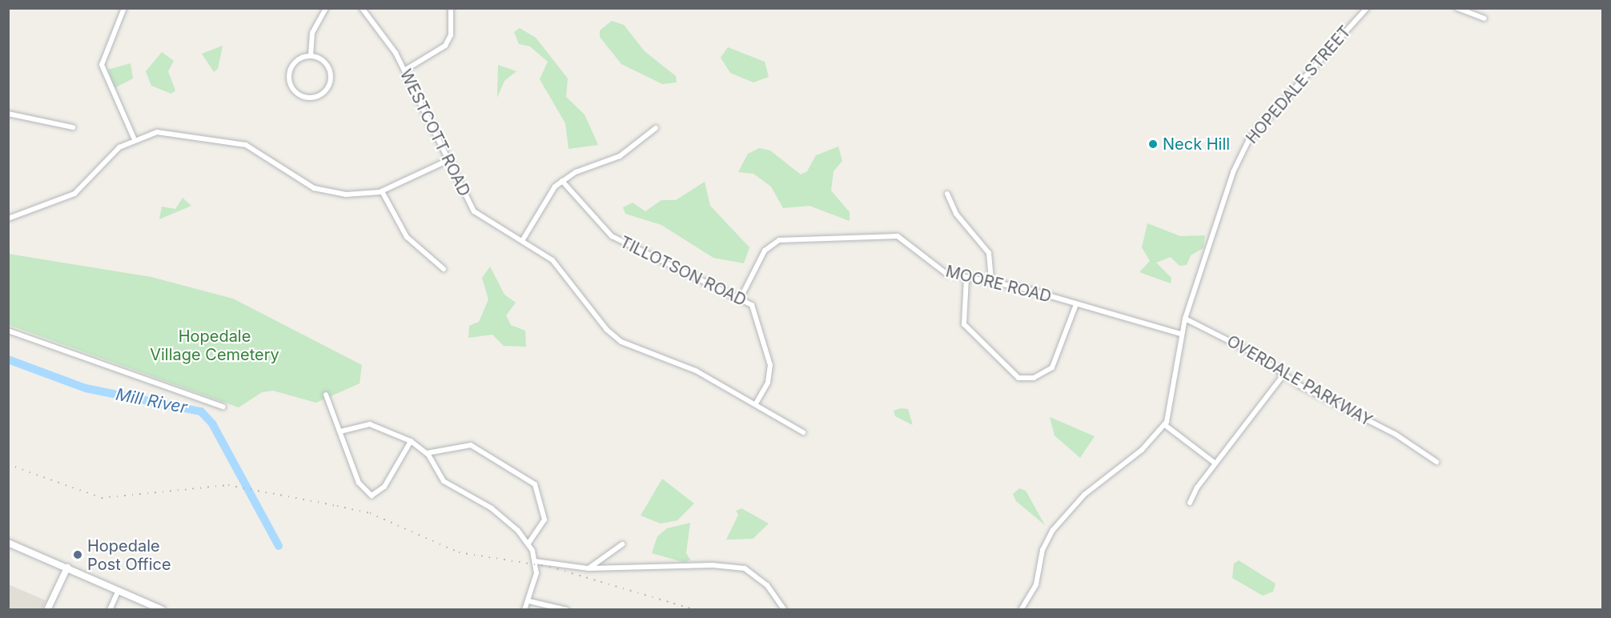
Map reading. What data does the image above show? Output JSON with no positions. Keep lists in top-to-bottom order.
{
  "streets": {
    "street": [
      "HOPEDALE STREET",
      "WESTCOTT ROAD",
      "TILLOTSON ROAD",
      "MOORE ROAD",
      "OVERDALE PARKWAY"
    ]
  },
  "crossings": [
    ["HOPEDALE STREET", "MOORE ROAD"],
    ["HOPEDALE STREET", "OVERDALE PARKWAY"],
    ["WESTCOTT ROAD", "TILLOTSON ROAD"],
    ["TILLOTSON ROAD", "MOORE ROAD"]
  ],
  "water": ["Mill River"],
  "parks": ["Hopedale Village Cemetery"],
  "places": ["Neck Hill", "Hopedale Post Office"]
}
